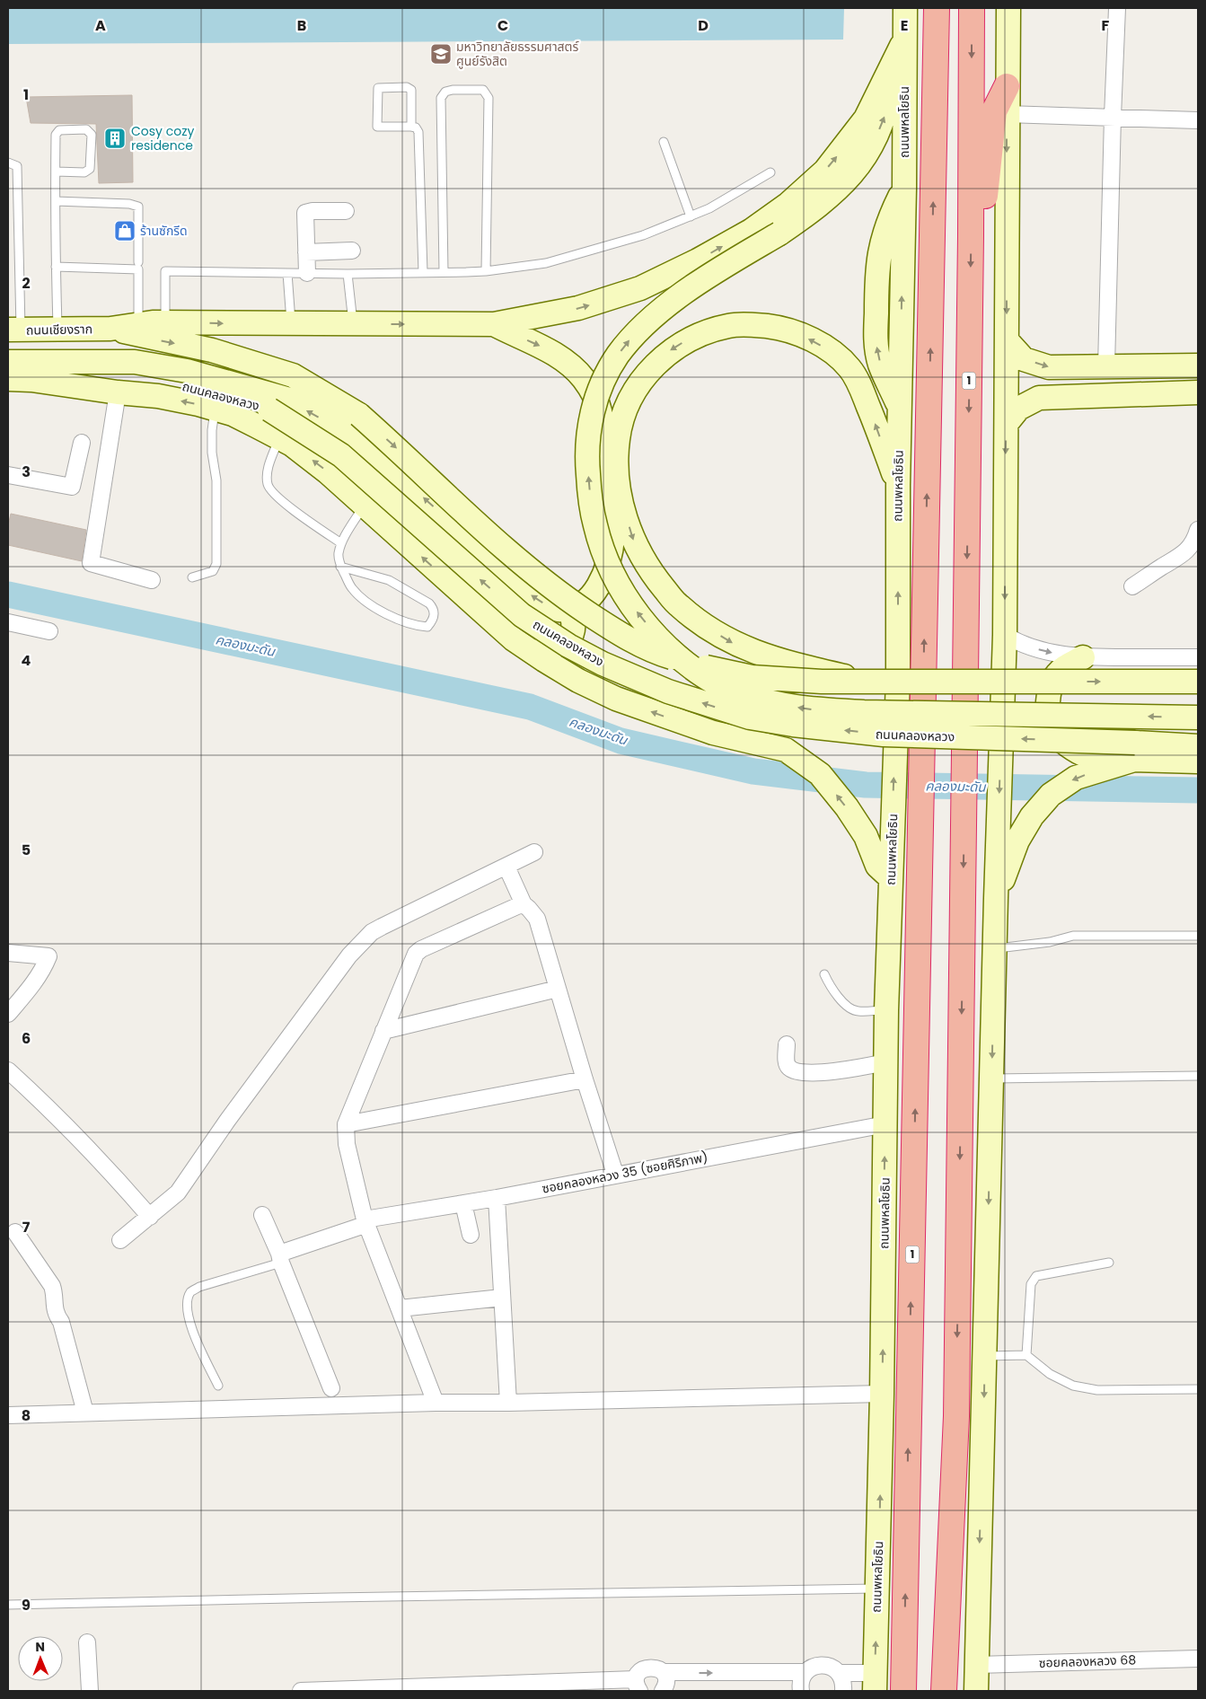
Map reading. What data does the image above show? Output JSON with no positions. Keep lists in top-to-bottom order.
{
  "streets": {
    "highway": ["1"],
    "main road": ["ถนนพหลโยธิน", "ถนนเชียงราก", "ถนนคลองหลวง"],
    "street": ["ซอยคลองหลวง 35 (ซอยศิริภาพ)", "ซอยคลองหลวง 68"]
  },
  "crossings": [
    ["ถนนพหลโยธิน", "ซอยคลองหลวง 35 (ซอยศิริภาพ)"]
  ],
  "water": ["คลองมะดัน"],
  "places": {
    "school or university": ["มหาวิทยาลัยธรรมศาสตร์ ศูนย์รังสิต"],
    "building": ["Cosy cozy residence"],
    "shop": ["ร้านซักรีด"]
  },
  "north": "top",
  "grid": {
    "columns": [
      "A",
      "B",
      "C",
      "D",
      "E",
      "F"
    ],
    "rows": [
      "1",
      "2",
      "3",
      "4",
      "5",
      "6",
      "7",
      "8",
      "9"
    ]
  }
}
